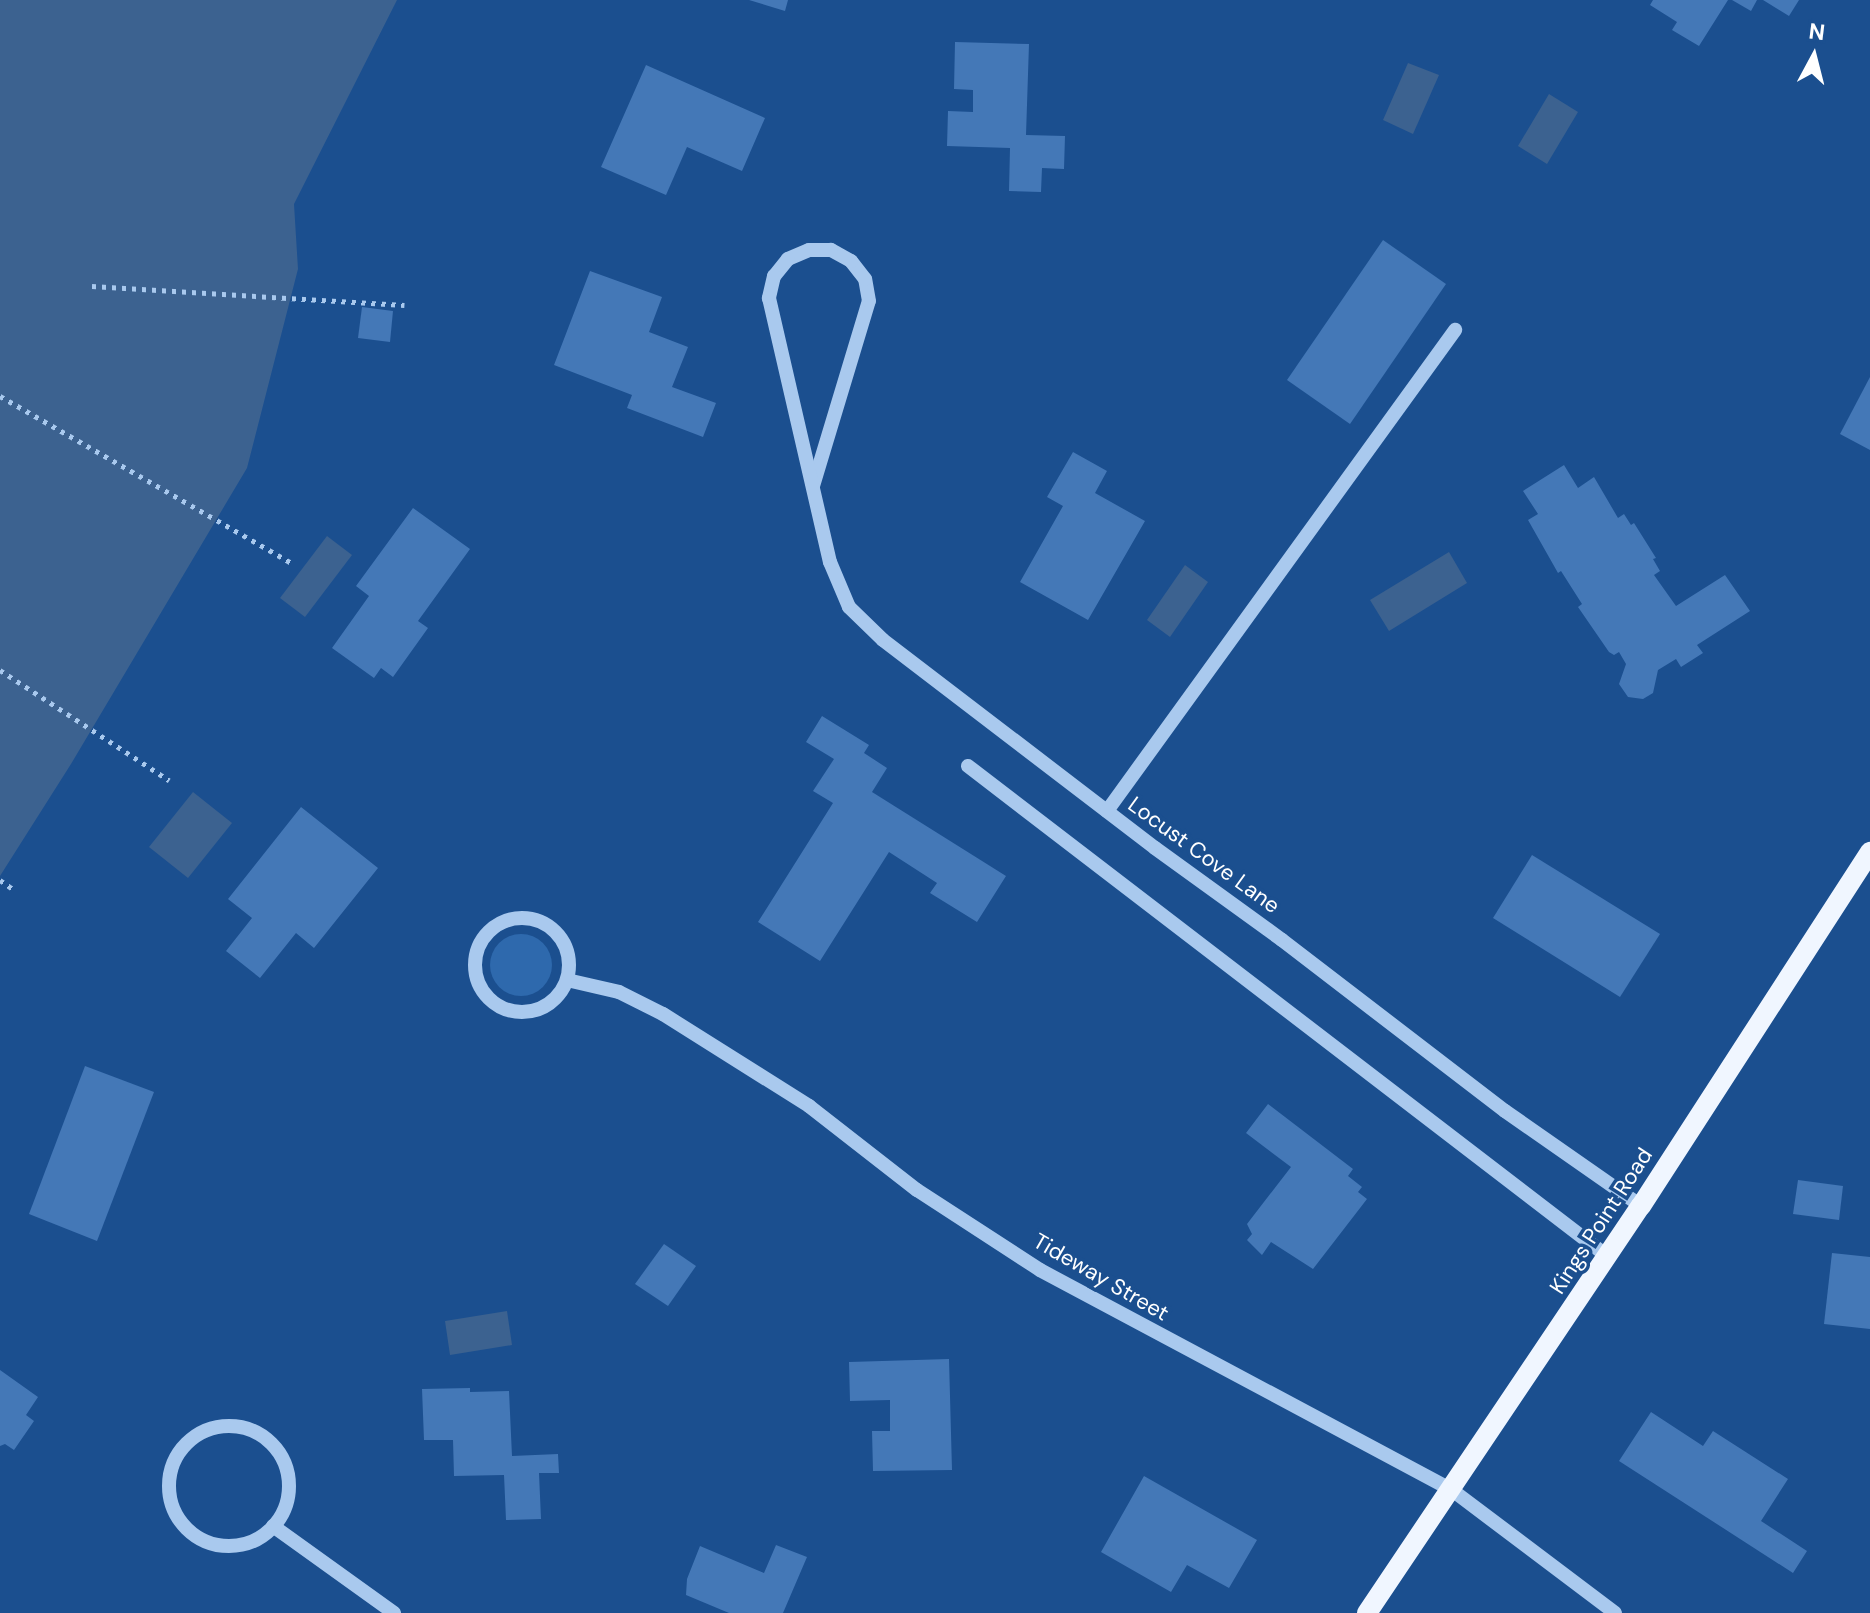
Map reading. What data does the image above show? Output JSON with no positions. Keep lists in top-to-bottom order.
{
  "streets": {
    "main road": ["Kings Point Road"],
    "street": ["Locust Cove Lane", "Tideway Street"]
  },
  "crossings": [
    ["Locust Cove Lane", "Kings Point Road"],
    ["Kings Point Road", "Tideway Street"]
  ],
  "north": "top"
}
